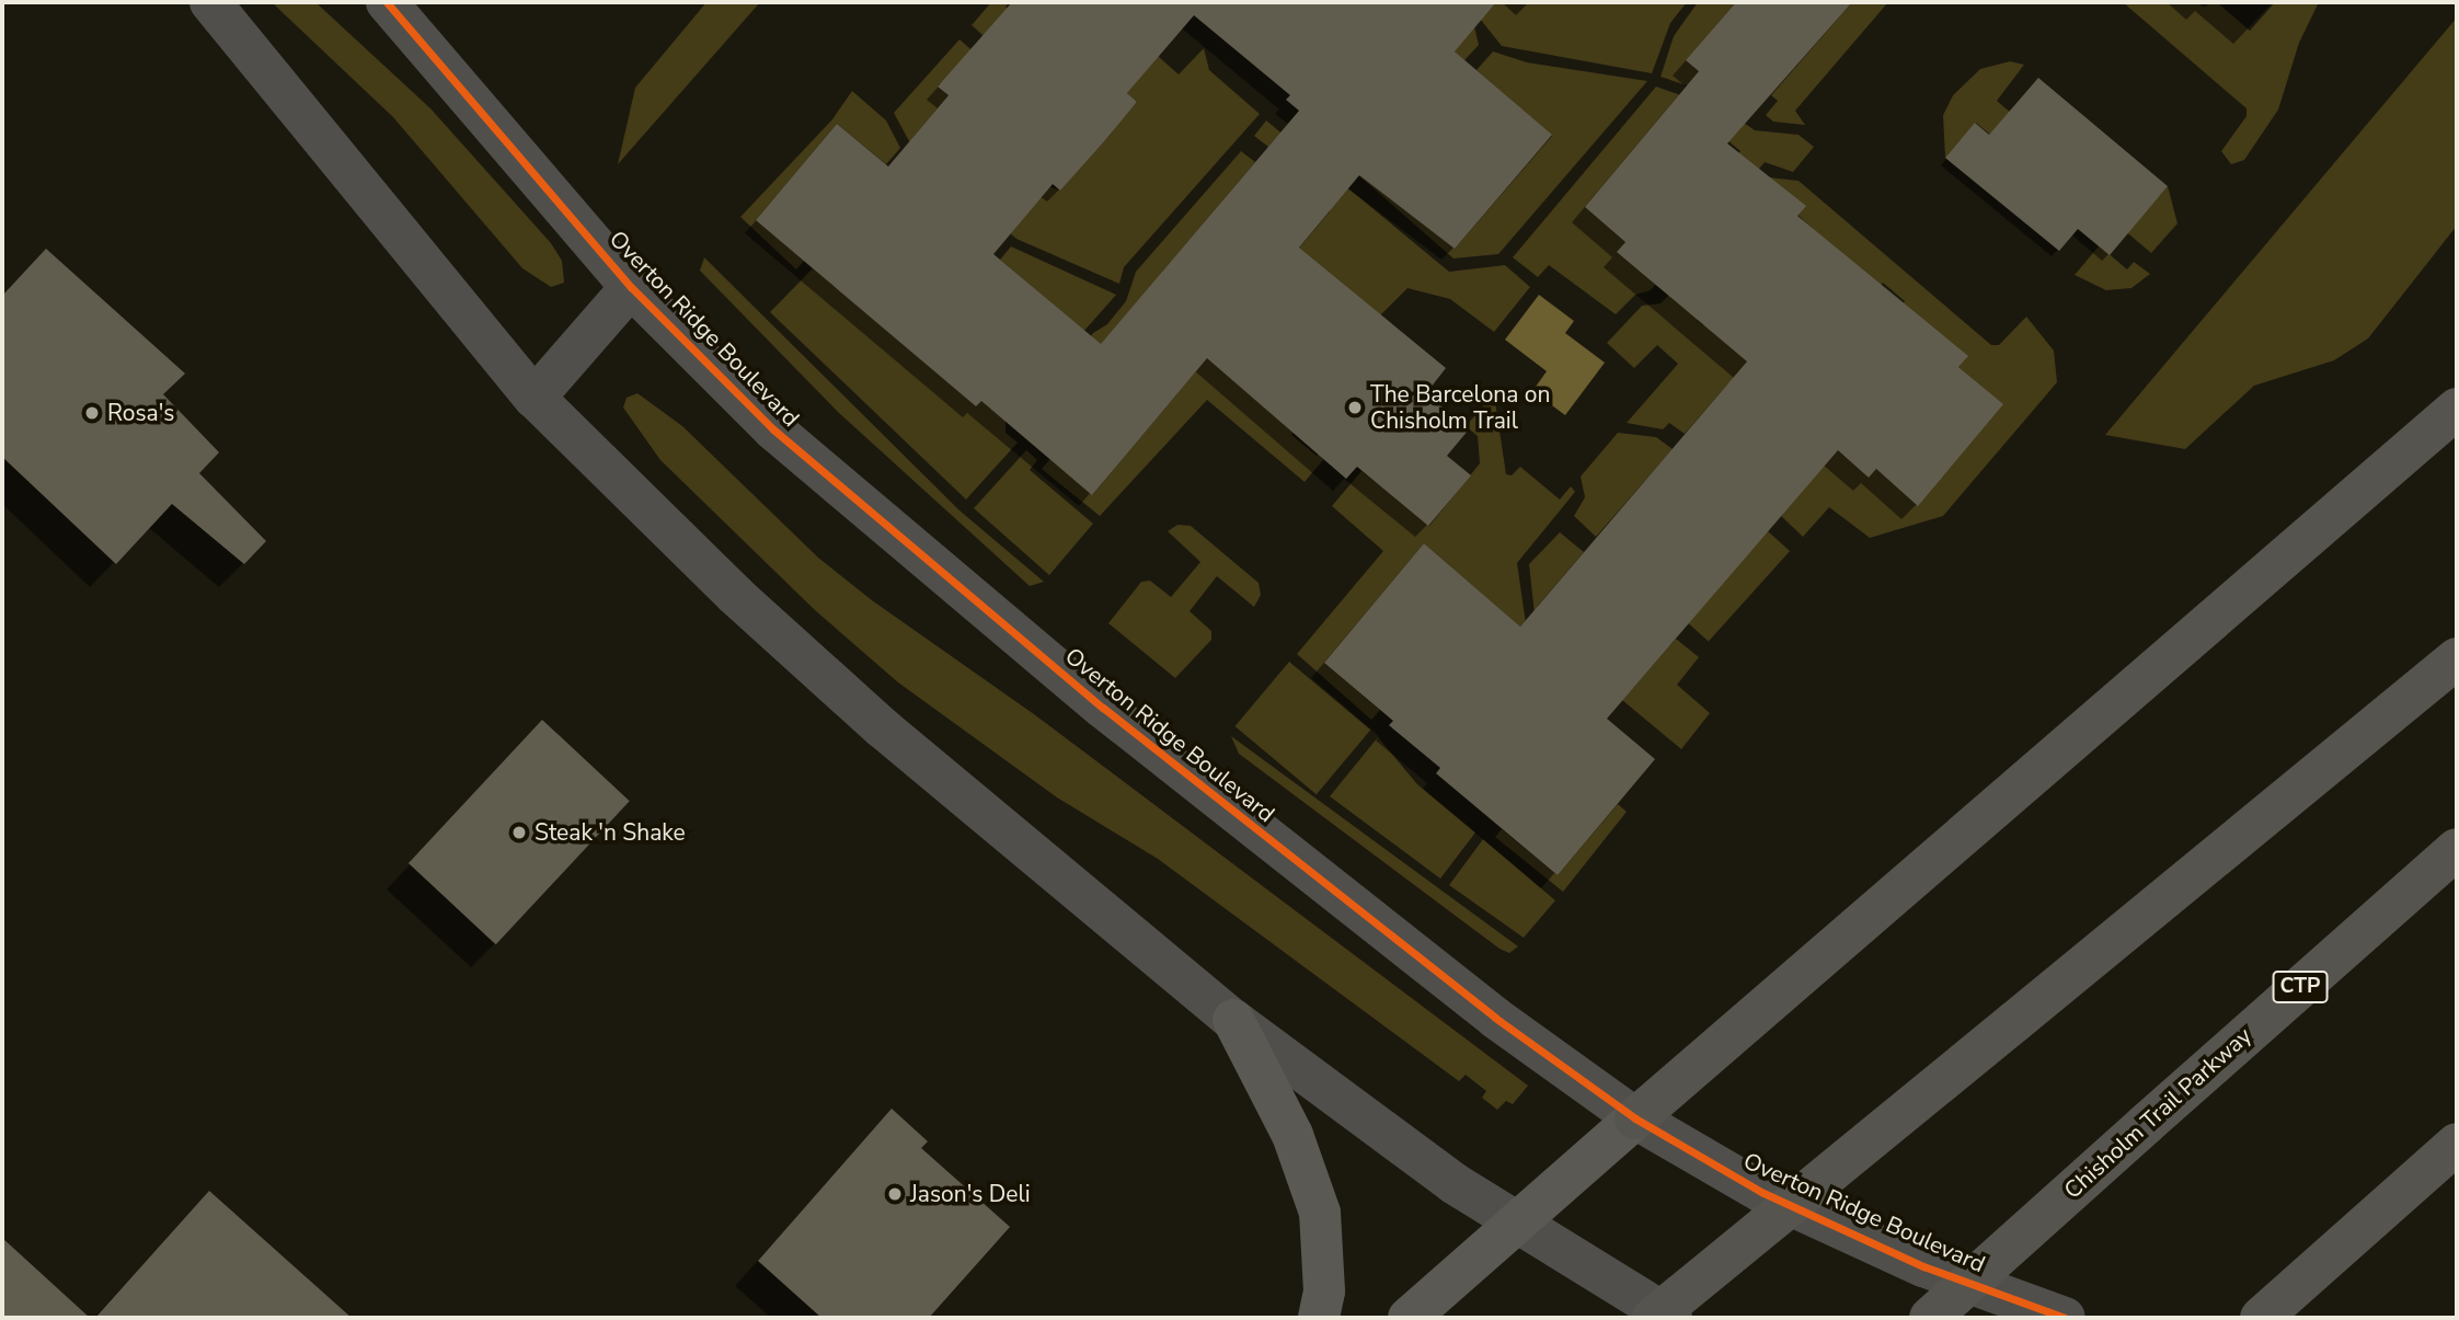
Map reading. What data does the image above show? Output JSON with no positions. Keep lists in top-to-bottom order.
{
  "streets": {
    "highway": ["CTP", "Chisholm Trail Parkway"],
    "street": ["Overton Ridge Boulevard"]
  },
  "places": [
    "The Barcelona on Chisholm Trail",
    "Rosa's",
    "Steak 'n Shake",
    "Jason's Deli"
  ]
}
